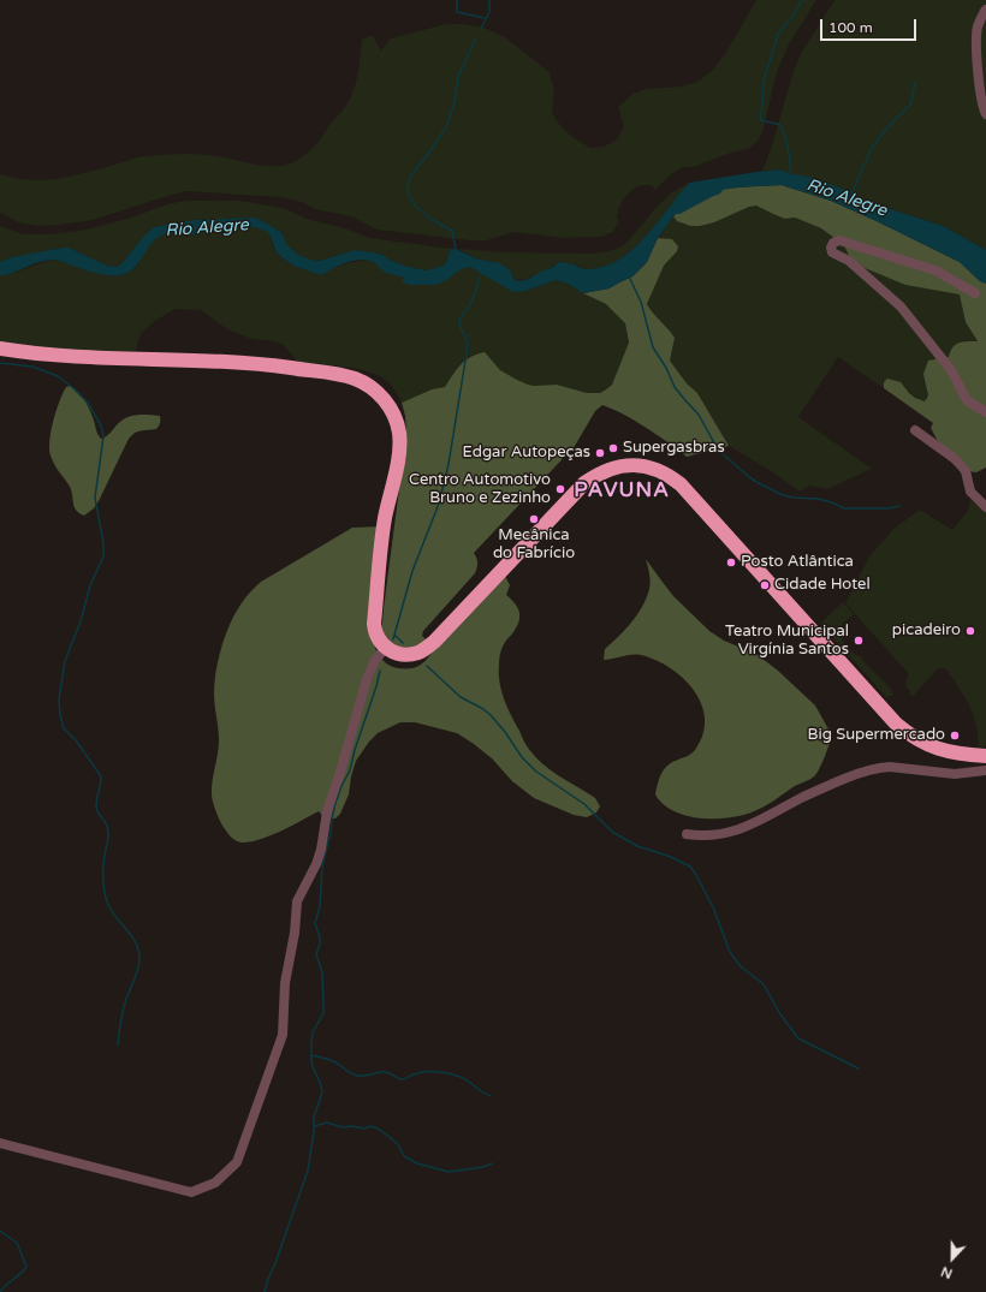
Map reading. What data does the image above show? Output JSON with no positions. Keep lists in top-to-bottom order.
{
  "districts": ["PAVUNA"],
  "water": ["Rio Alegre"],
  "places": [
    "Supergasbras",
    "Edgar Autopeças",
    "Centro Automotivo Bruno e Zezinho",
    "Mecânica do Fabrício",
    "Posto Atlântica",
    "Cidade Hotel",
    "picadeiro",
    "Teatro Municipal Virgínia Santos",
    "Big Supermercado"
  ],
  "scale_bar": "100 m",
  "north": "bottom"
}
